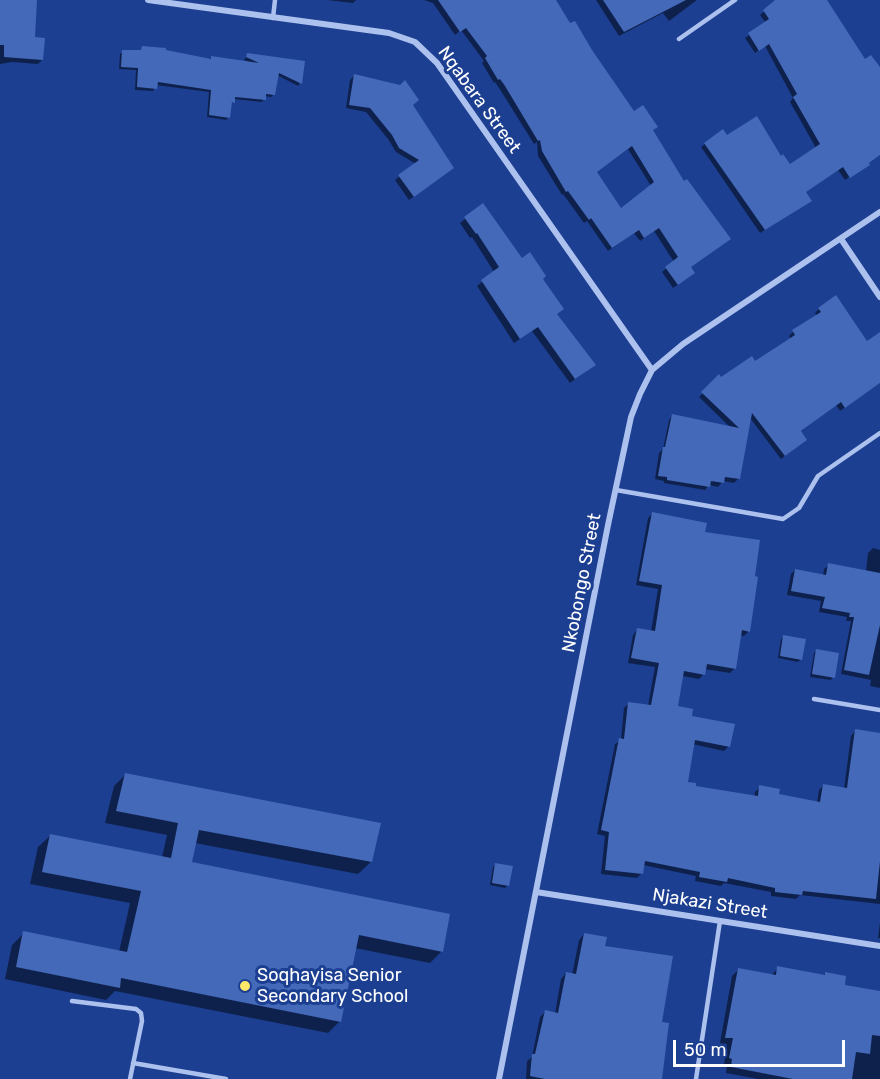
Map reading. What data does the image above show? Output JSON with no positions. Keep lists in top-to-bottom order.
{
  "streets": {
    "street": ["Nqabara Street", "Nkobongo Street", "Njakazi Street"]
  },
  "crossings": [
    ["Nqabara Street", "Nkobongo Street"],
    ["Nkobongo Street", "Njakazi Street"]
  ],
  "places": ["Soqhayisa Senior Secondary School"],
  "scale_bar": "50 m"
}
